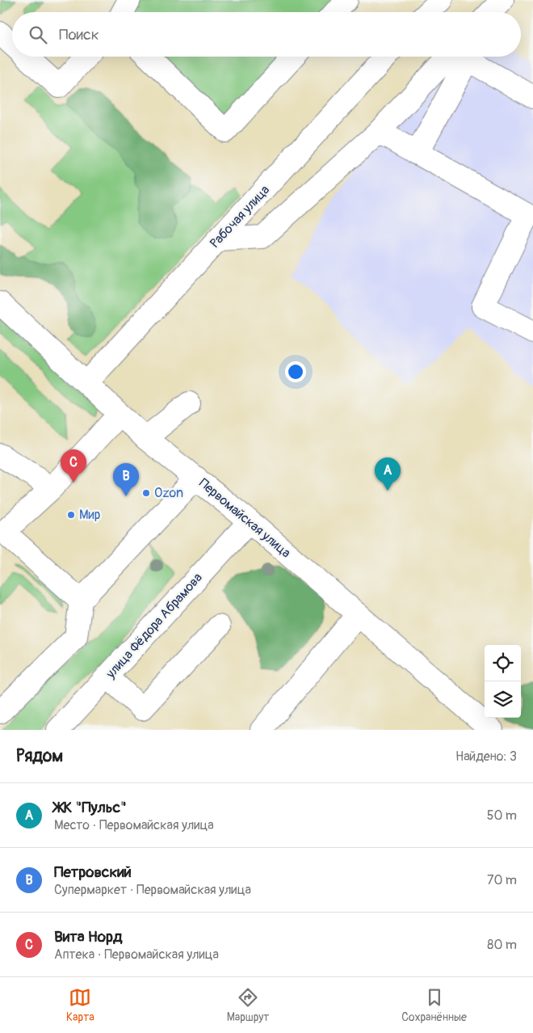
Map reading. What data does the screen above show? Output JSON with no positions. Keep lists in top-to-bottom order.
{
  "streets": {
    "street": ["Рабочая улица", "Первомайская улица", "улица Фёдора Абрамова"]
  },
  "crossings": [
    ["Рабочая улица", "Первомайская улица"],
    ["Первомайская улица", "улица Фёдора Абрамова"]
  ],
  "places": ["Ozon", "Мир"],
  "page": {
    "search": "Поиск",
    "pins": ["C", "A", "B"],
    "heading": ["Рядом", "Найдено: 3"],
    "list": [
      {
        "mark": "A",
        "name": "ЖК \"Пульс\"",
        "note": "Место · Первомайская улица",
        "value": "50 m"
      },
      {
        "mark": "B",
        "name": "Петровский",
        "note": "Супермаркет · Первомайская улица",
        "value": "70 m"
      },
      {
        "mark": "C",
        "name": "Вита Норд",
        "note": "Аптека · Первомайская улица",
        "value": "80 m"
      }
    ],
    "nav": ["Карта", "Маршрут", "Сохранённые"]
  }
}
